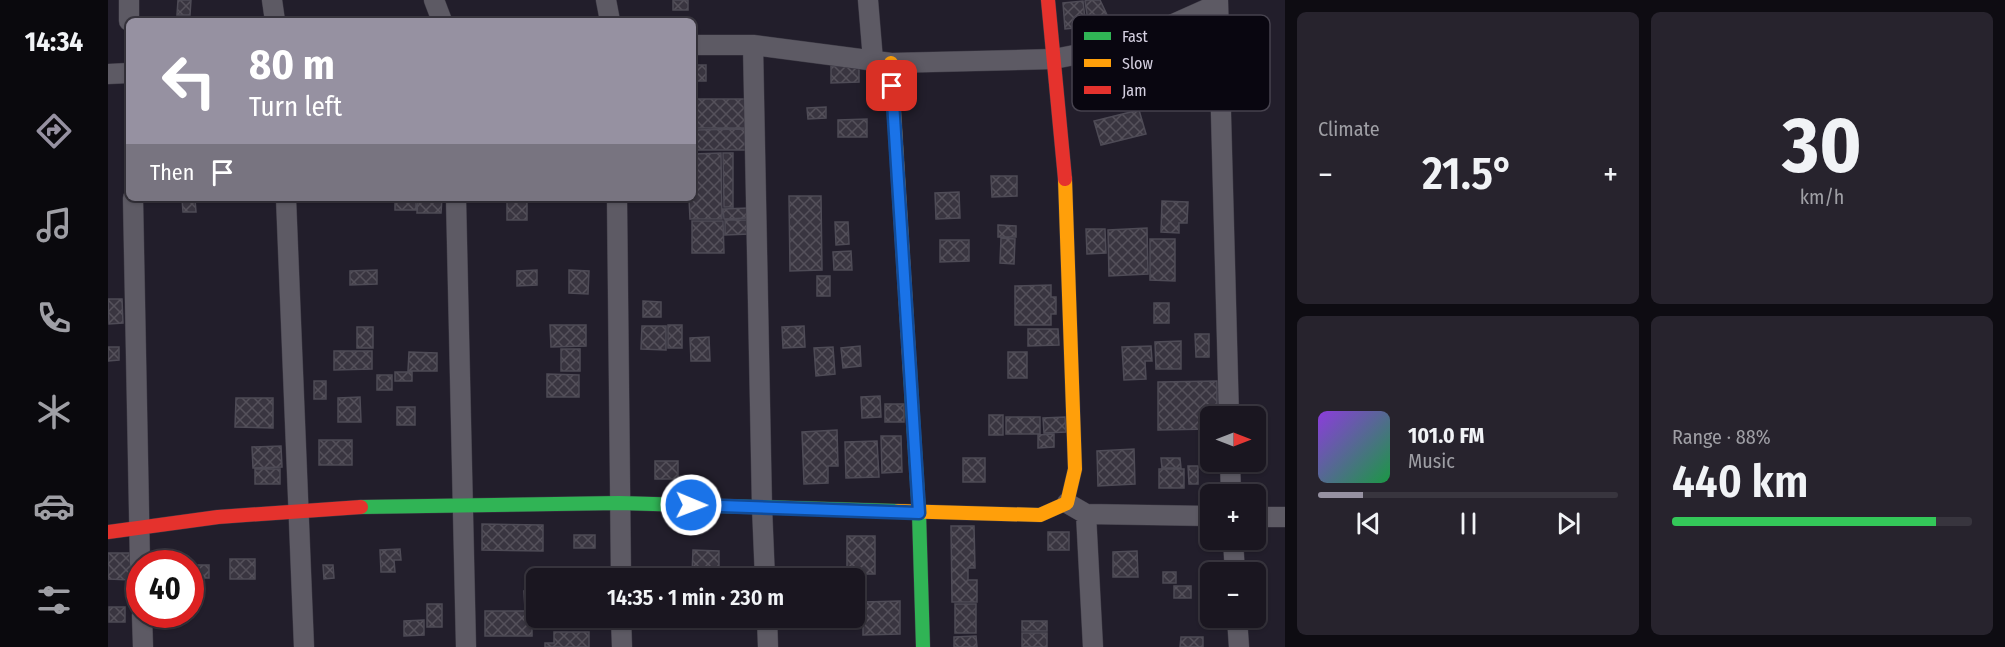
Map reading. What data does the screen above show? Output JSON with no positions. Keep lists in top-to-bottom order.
{
  "legend": ["Fast", "Slow", "Jam"],
  "north": "right",
  "page": {
    "tabs": "14:34",
    "tile": [
      "Climate",
      ["30", "km/h"],
      ["Range · 88%", "440 km"]
    ],
    "turn": ["80 m", "Turn left"],
    "then": "Then",
    "heat": ["−", "21.5°", "+"],
    "map_buttons": ["+", "−"],
    "song": ["101.0 FM", "Music"],
    "limit": "40",
    "trip": "14:35 · 1 min · 230 m"
  }
}
